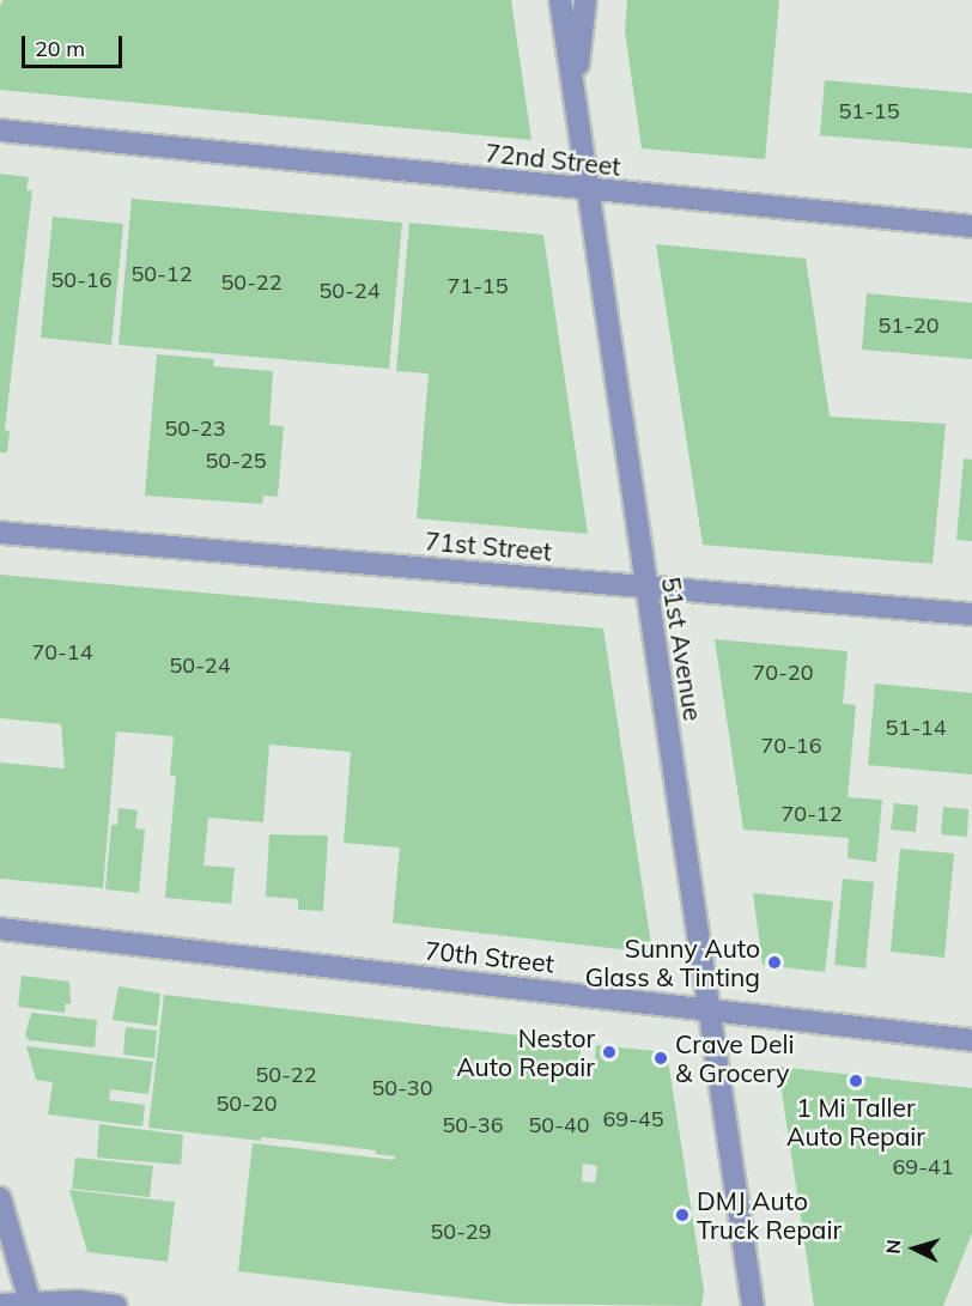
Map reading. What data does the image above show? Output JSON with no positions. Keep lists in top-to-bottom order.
{
  "streets": {
    "street": [
      "72nd Street",
      "71st Street",
      "51st Avenue",
      "70th Street"
    ]
  },
  "crossings": [
    ["72nd Street", "51st Avenue"],
    ["71st Street", "51st Avenue"],
    ["51st Avenue", "70th Street"]
  ],
  "places": [
    "Sunny Auto Glass & Tinting",
    "Nestor Auto Repair",
    "Crave Deli & Grocery",
    "1 Mi Taller Auto Repair",
    "DMJ Auto Truck Repair"
  ],
  "house_numbers": [
    "51-15",
    "50-12",
    "50-16",
    "50-22",
    "71-15",
    "50-24",
    "51-20",
    "50-23",
    "50-25",
    "70-14",
    "50-24",
    "70-20",
    "51-14",
    "70-16",
    "70-12",
    "50-22",
    "50-30",
    "50-20",
    "69-45",
    "50-36",
    "50-40",
    "69-41",
    "50-29"
  ],
  "scale_bar": "20 m",
  "north": "left"
}
